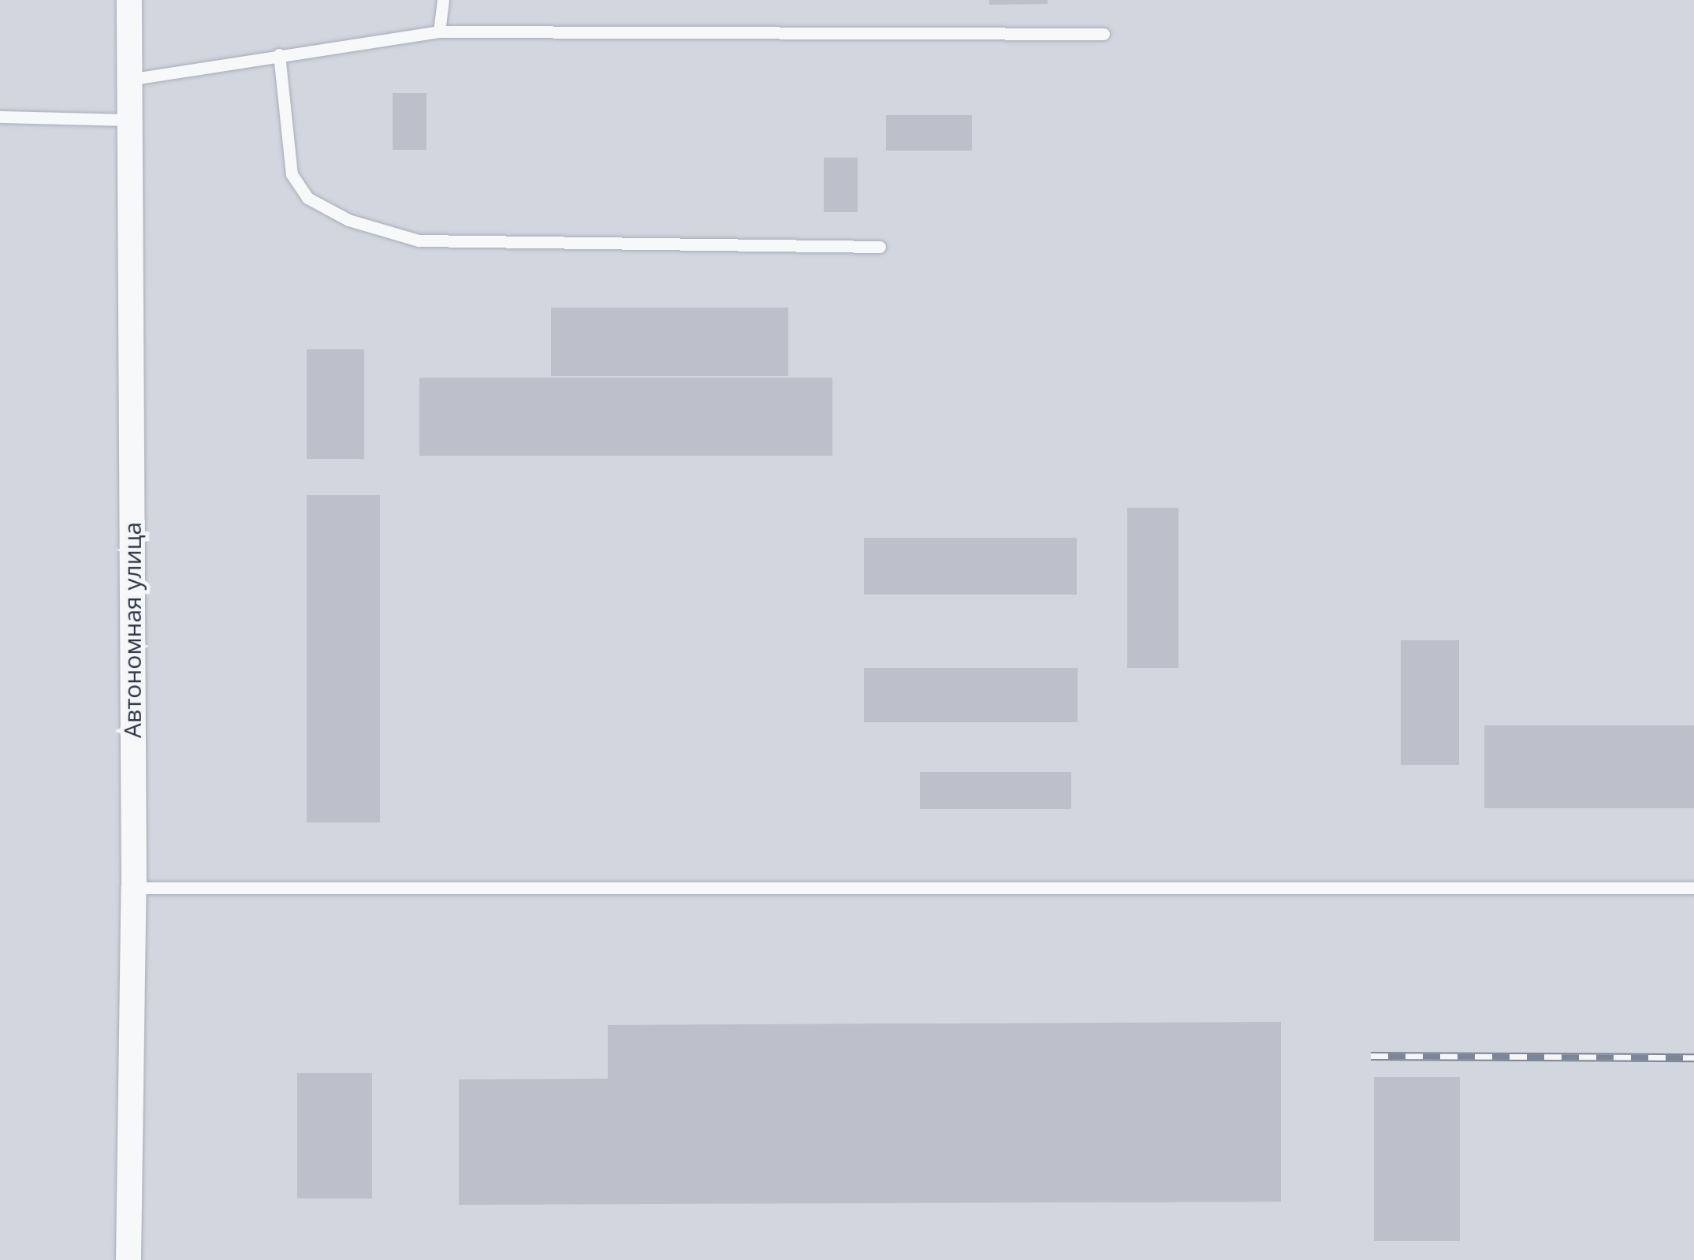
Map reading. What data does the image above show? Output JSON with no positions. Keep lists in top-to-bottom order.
{
  "streets": {
    "street": ["Автономная улица"]
  }
}
